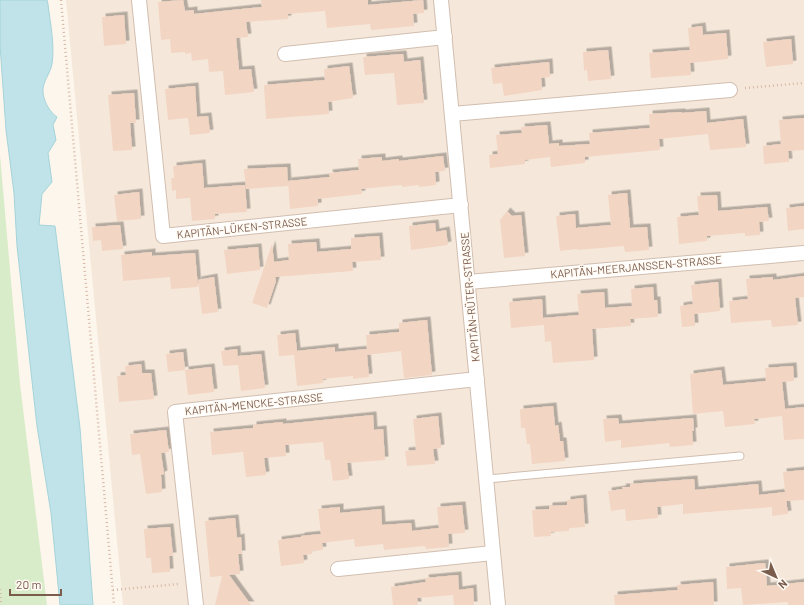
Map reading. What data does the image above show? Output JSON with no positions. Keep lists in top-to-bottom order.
{
  "streets": {
    "street": [
      "KAPITÄN-LÜKEN-STRASSE",
      "KAPITÄN-MEERJANSSEN-STRASSE",
      "KAPITÄN-RÜTER-STRASSE",
      "KAPITÄN-MENCKE-STRASSE"
    ]
  },
  "crossings": [
    ["KAPITÄN-LÜKEN-STRASSE", "KAPITÄN-RÜTER-STRASSE"],
    ["KAPITÄN-MEERJANSSEN-STRASSE", "KAPITÄN-RÜTER-STRASSE"],
    ["KAPITÄN-RÜTER-STRASSE", "KAPITÄN-MENCKE-STRASSE"]
  ],
  "scale_bar": "20 m",
  "north": "bottom right"
}
